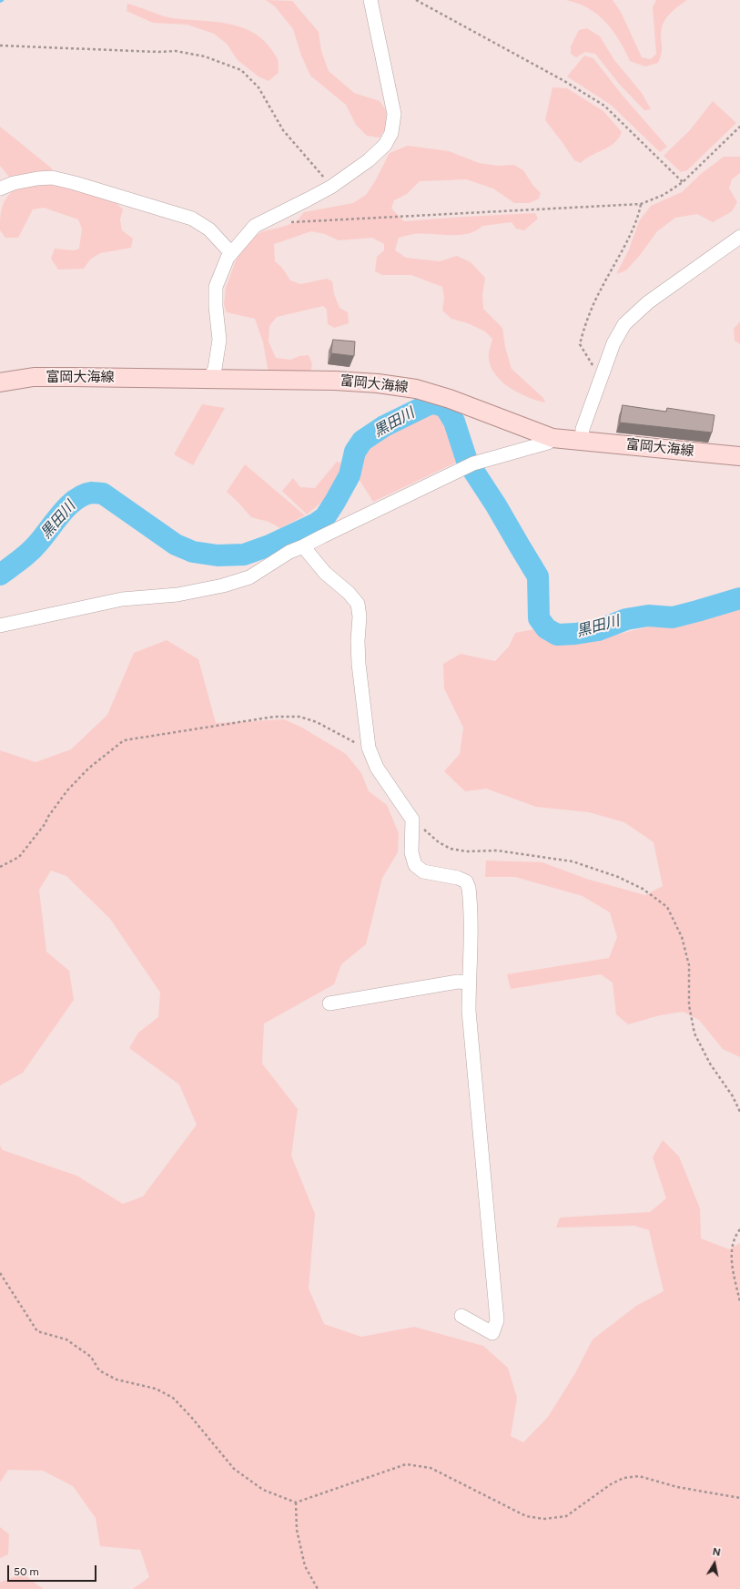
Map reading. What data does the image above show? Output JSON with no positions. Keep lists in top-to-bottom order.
{
  "streets": {
    "main road": ["富岡大海線"]
  },
  "water": ["黒田川"],
  "scale_bar": "50 m",
  "north": "top"
}
